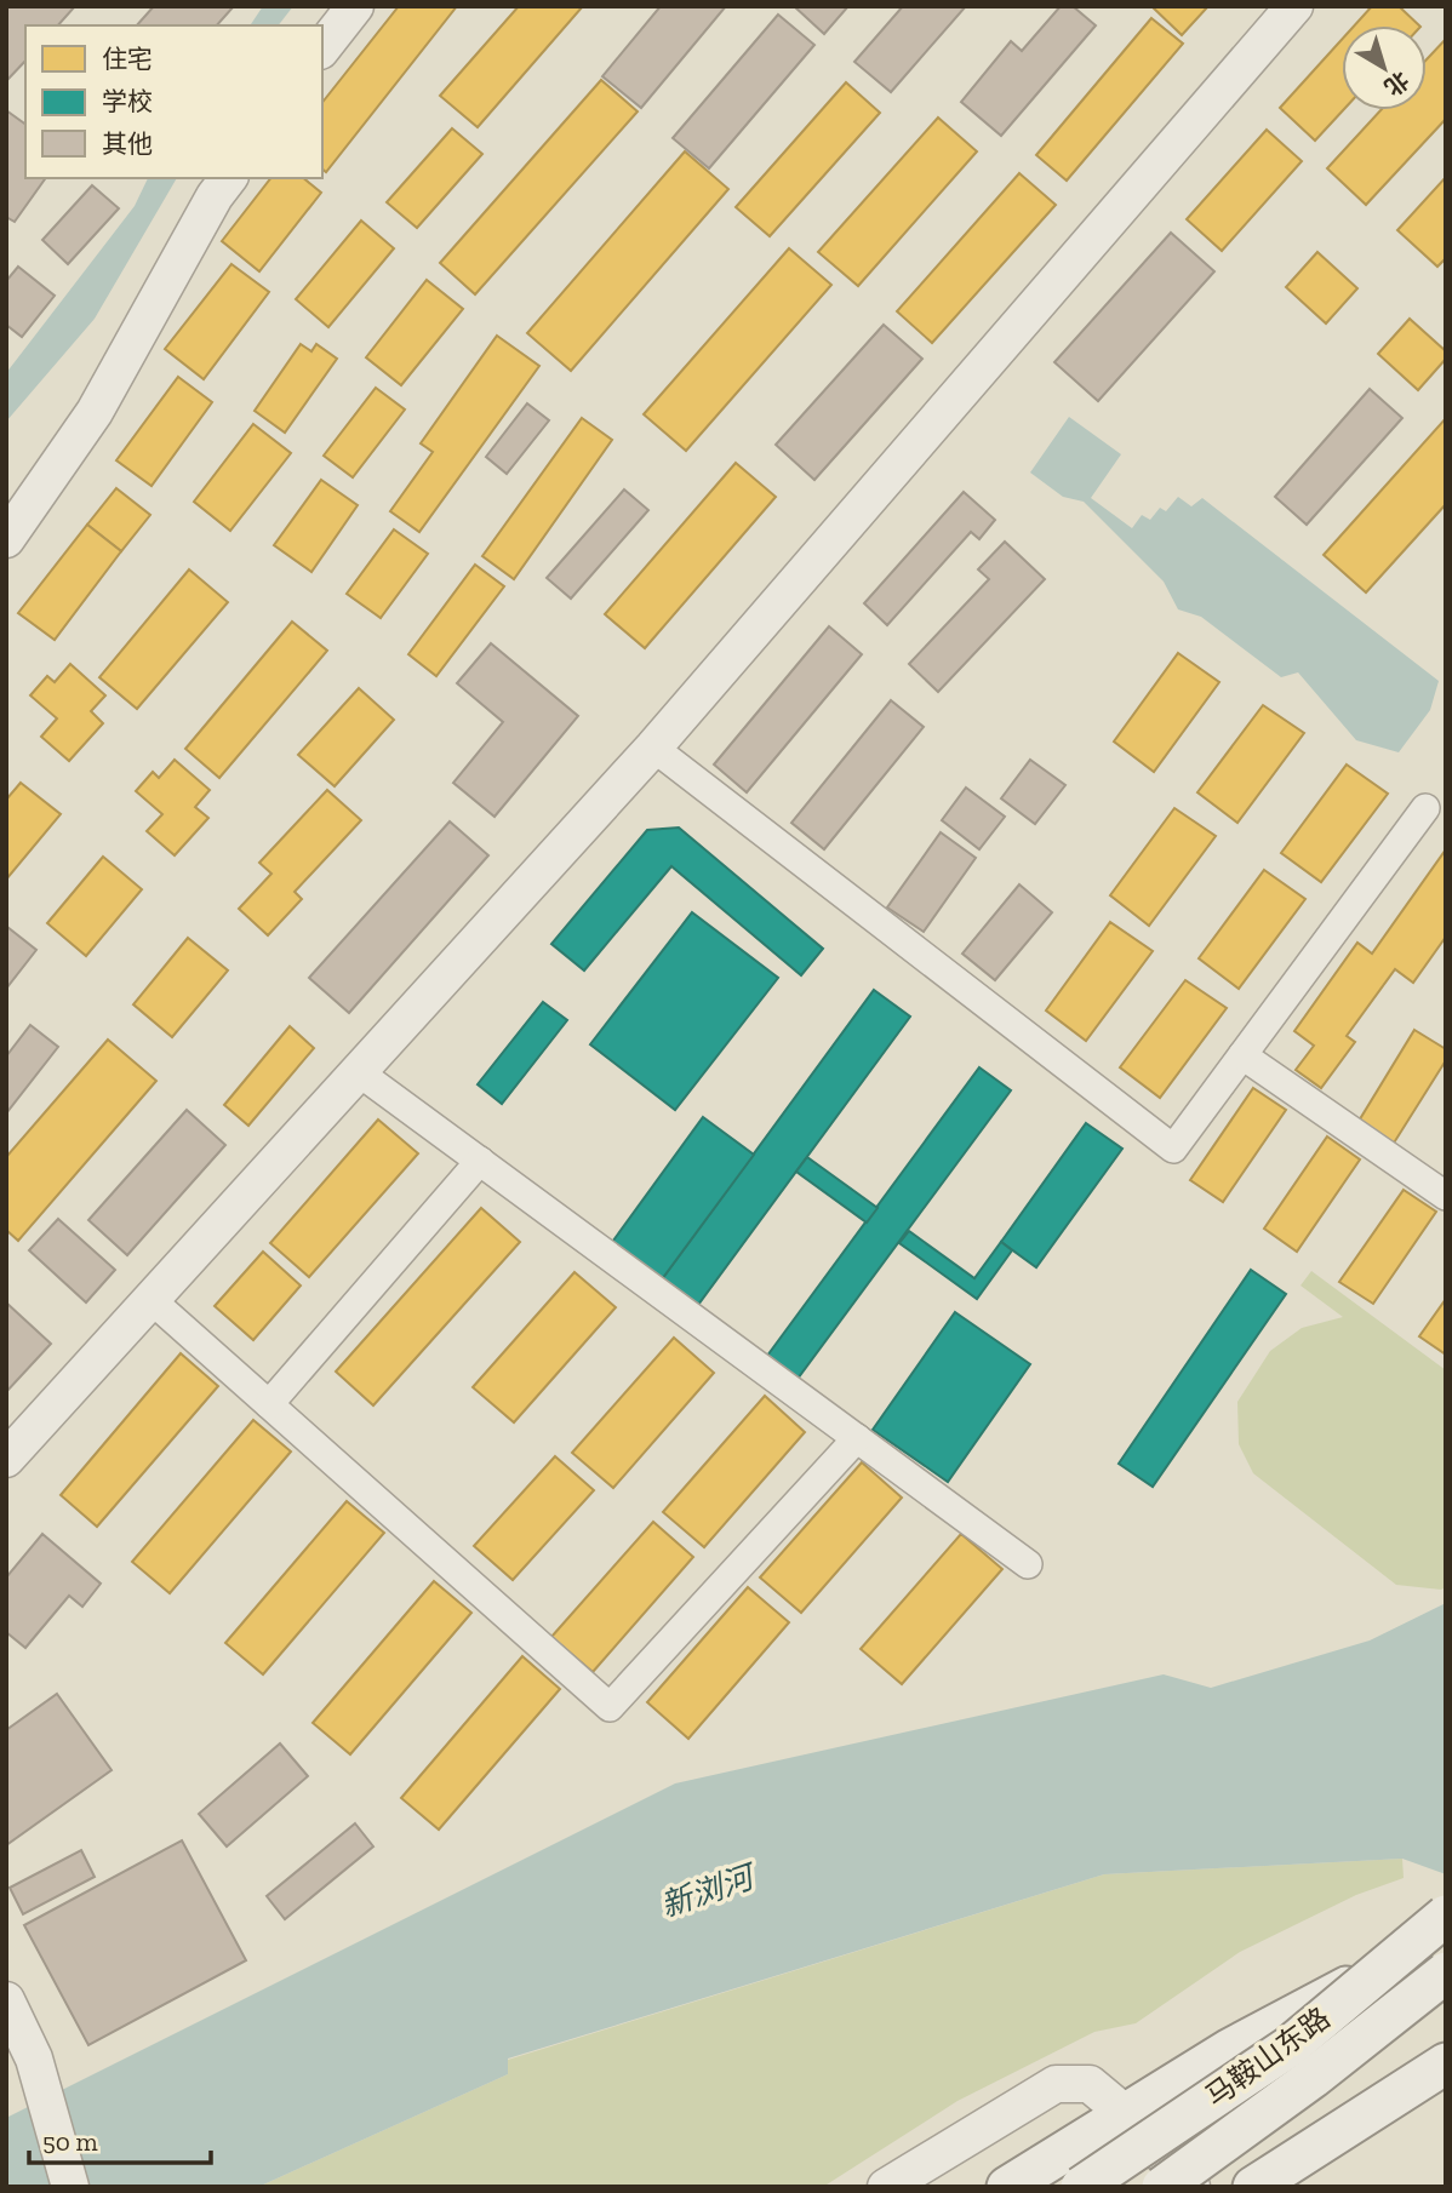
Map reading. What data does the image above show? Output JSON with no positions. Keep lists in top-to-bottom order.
{
  "streets": {
    "main road": ["马鞍山东路"]
  },
  "water": ["新浏河"],
  "legend": ["住宅", "学校", "其他"],
  "scale_bar": "50 m",
  "north": "bottom right"
}
